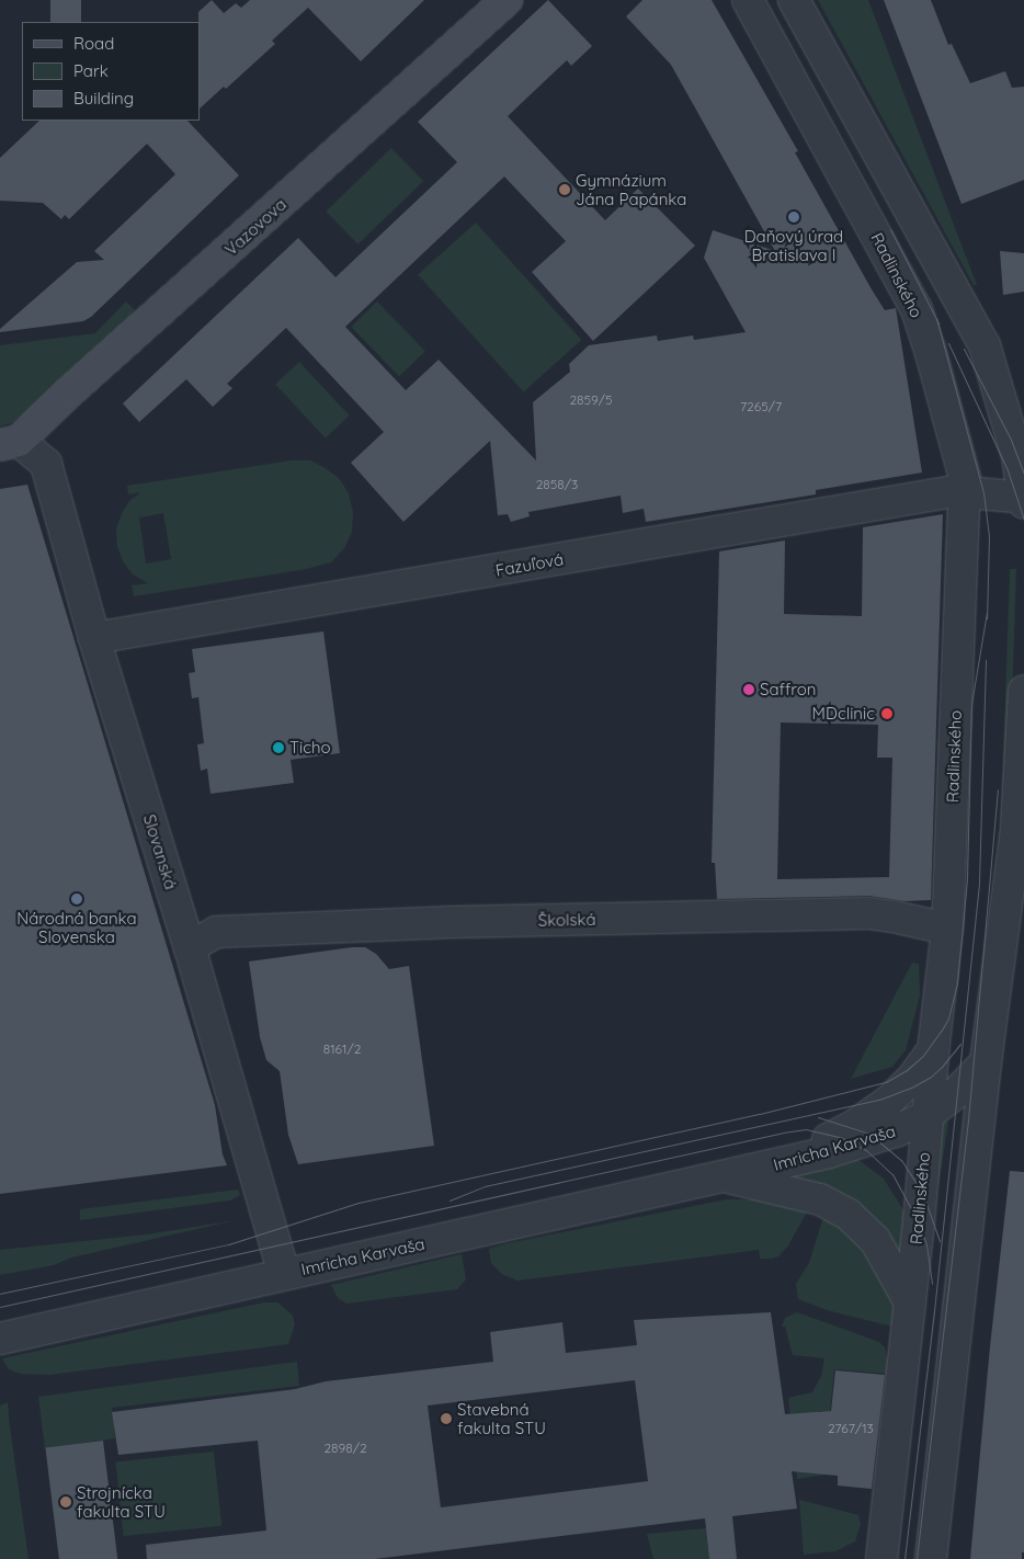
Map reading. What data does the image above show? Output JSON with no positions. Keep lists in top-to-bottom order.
{
  "streets": {
    "main road": ["Vazovova"],
    "street": [
      "Radlinského",
      "Fazuľová",
      "Slovanská",
      "Školská",
      "Imricha Karvaša"
    ]
  },
  "crossings": [
    ["Vazovova", "Slovanská"],
    ["Radlinského", "Fazuľová"],
    ["Radlinského", "Školská"],
    ["Radlinského", "Imricha Karvaša"],
    ["Fazuľová", "Slovanská"],
    ["Slovanská", "Školská"],
    ["Slovanská", "Imricha Karvaša"]
  ],
  "places": [
    "Gymnázium Jána Papánka",
    "Daňový úrad Bratislava I",
    "Saffron",
    "MDclinic",
    "Ticho",
    "Národná banka Slovenska",
    "Stavebná fakulta STU",
    "Strojnícka fakulta STU"
  ],
  "house_numbers": [
    "2859/5",
    "7265/7",
    "2858/3",
    "8161/2",
    "2767/13",
    "2898/2"
  ],
  "legend": ["Road", "Park", "Building"]
}
